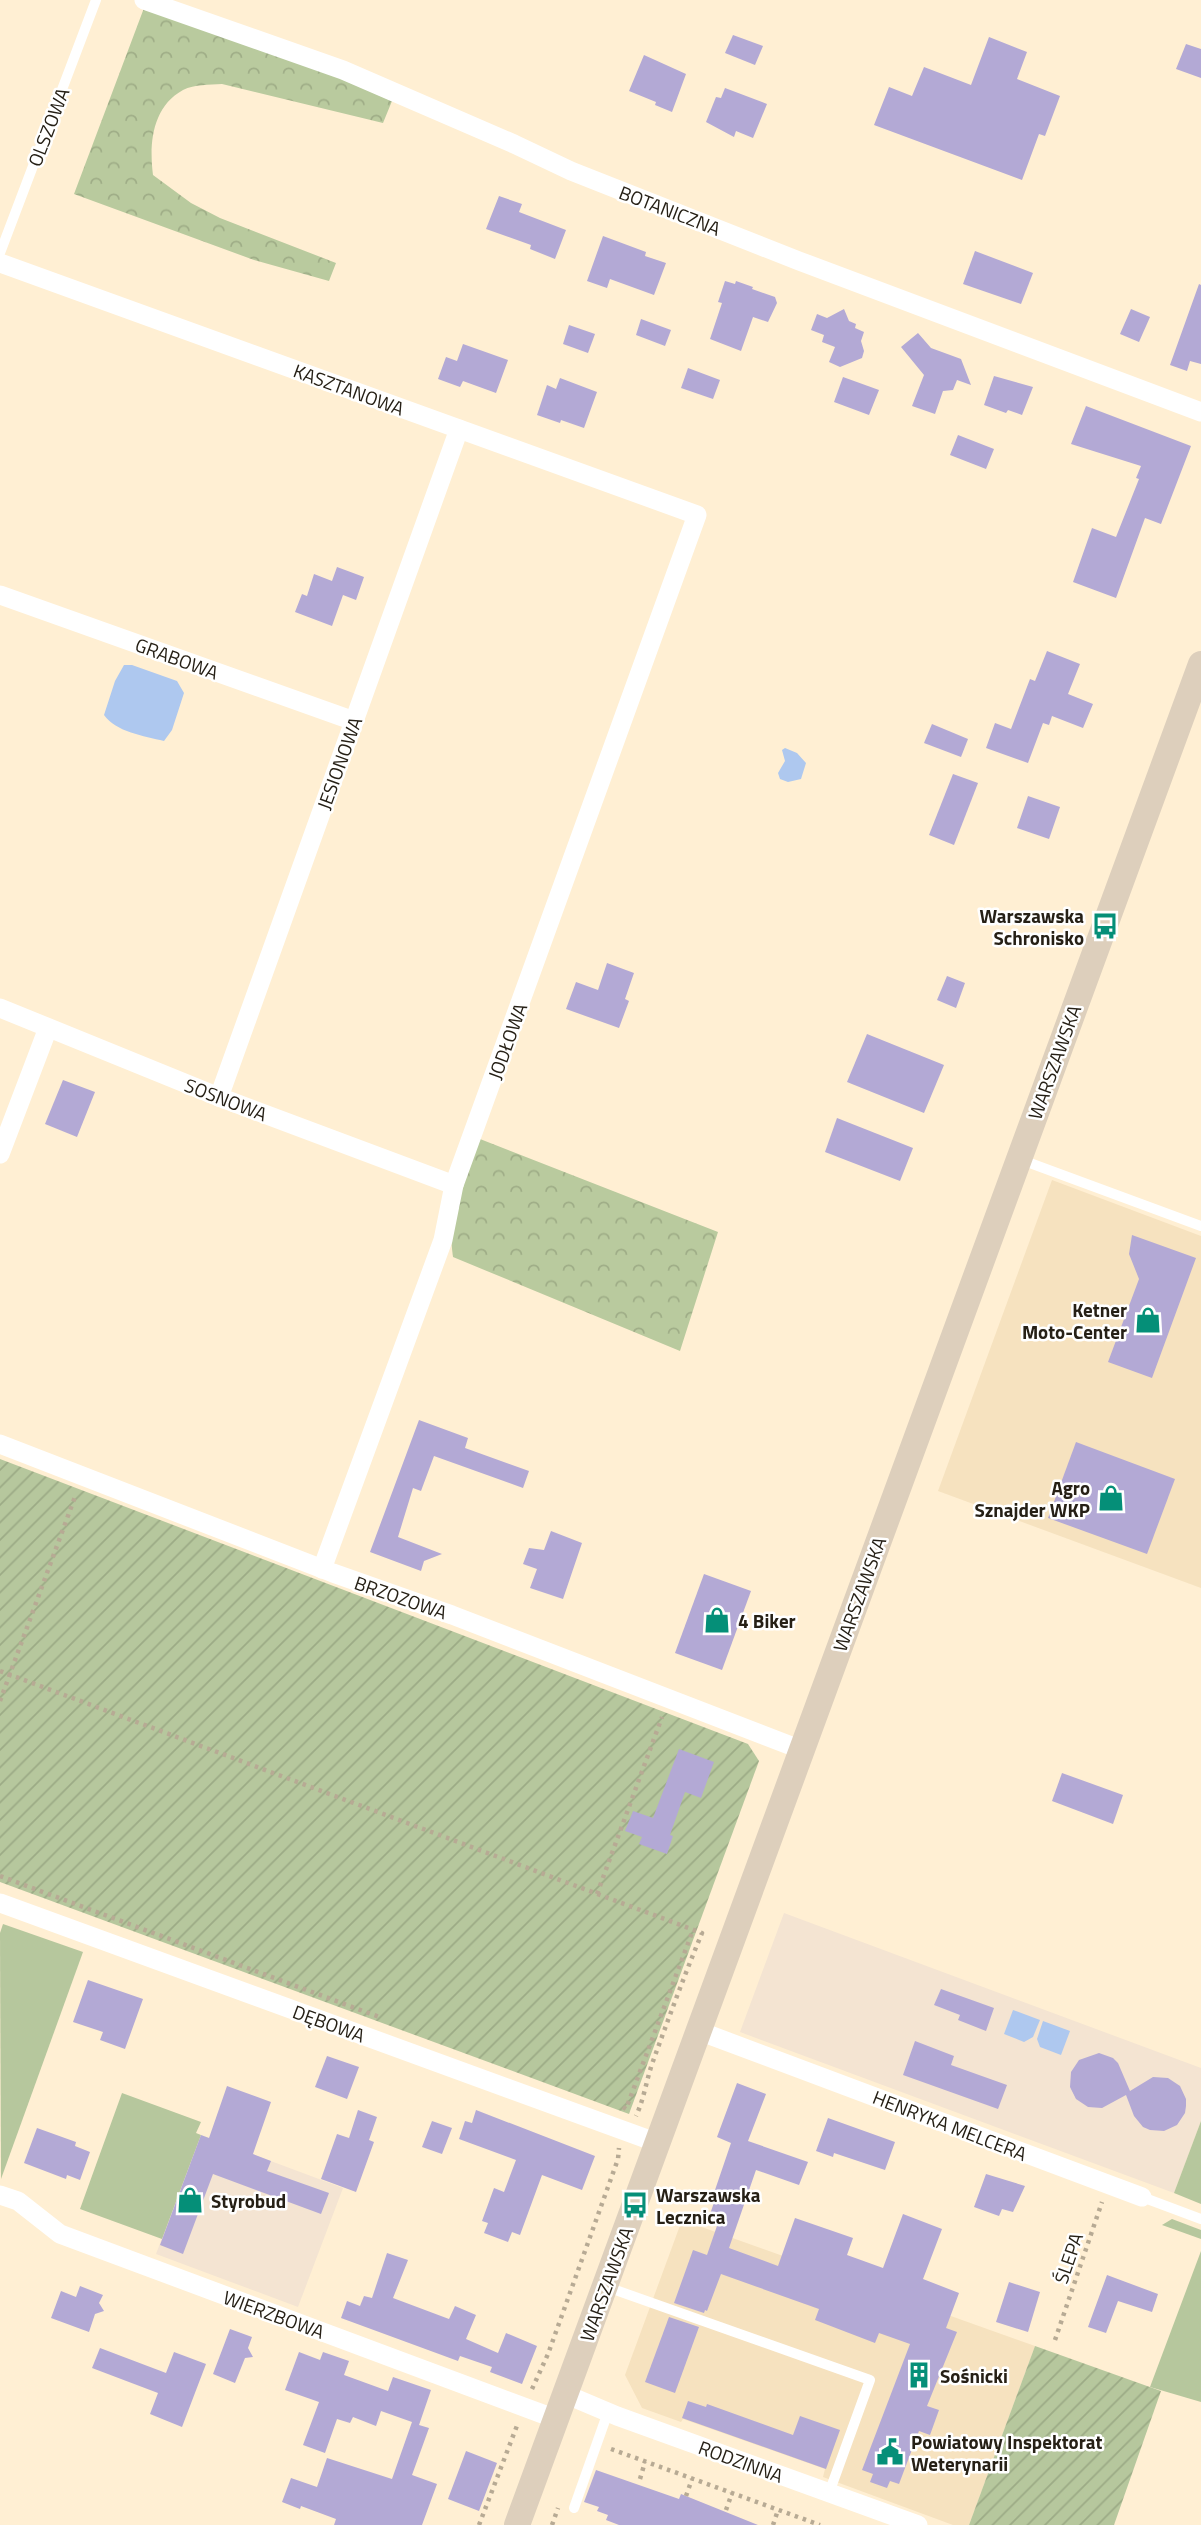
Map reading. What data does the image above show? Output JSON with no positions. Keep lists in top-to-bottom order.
{
  "streets": {
    "main road": ["WARSZAWSKA"],
    "street": [
      "BOTANICZNA",
      "KASZTANOWA",
      "GRABOWA",
      "JESIONOWA",
      "JODŁOWA",
      "SOSNOWA",
      "BRZOZOWA",
      "DĘBOWA",
      "HENRYKA MELCERA",
      "WIERZBOWA",
      "RODZINNA"
    ],
    "lane": ["OLSZOWA"],
    "path": ["ŚLEPA"]
  },
  "crossings": [
    ["KASZTANOWA", "JESIONOWA"],
    ["KASZTANOWA", "JODŁOWA"],
    ["GRABOWA", "JESIONOWA"],
    ["JESIONOWA", "SOSNOWA"],
    ["JODŁOWA", "SOSNOWA"],
    ["JODŁOWA", "BRZOZOWA"],
    ["WARSZAWSKA", "BRZOZOWA"],
    ["WARSZAWSKA", "DĘBOWA"],
    ["WARSZAWSKA", "HENRYKA MELCERA"],
    ["WARSZAWSKA", "WIERZBOWA"],
    ["WARSZAWSKA", "RODZINNA"],
    ["HENRYKA MELCERA", "ŚLEPA"]
  ],
  "places": {
    "bus stop": ["Warszawska Schronisko", "Warszawska Lecznica"],
    "shop": [
      "Ketner Moto-Center",
      "Agro Sznajder WKP",
      "4 Biker",
      "Styrobud"
    ],
    "building": ["Sośnicki"],
    "public building": ["Powiatowy Inspektorat Weterynarii"]
  }
}
